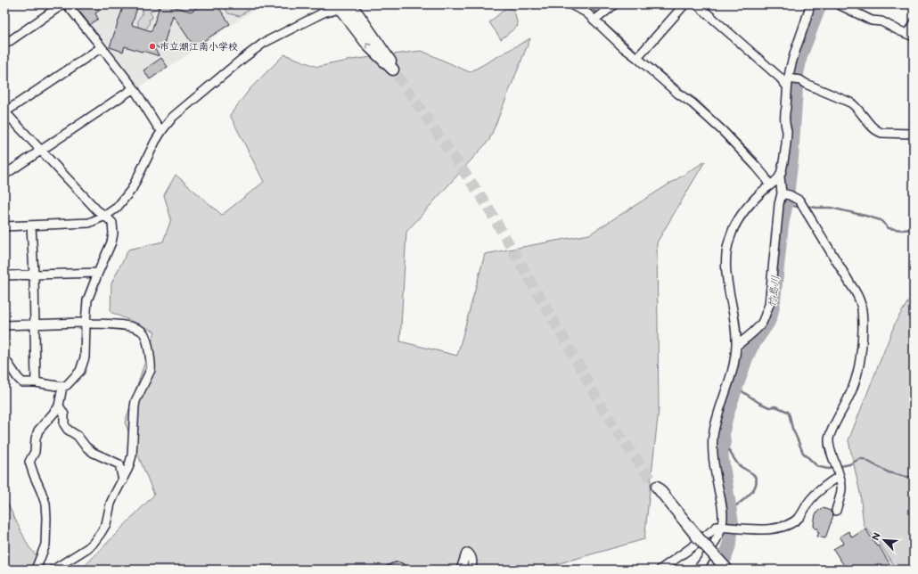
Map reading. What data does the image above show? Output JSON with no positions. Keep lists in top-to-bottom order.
{
  "water": ["竹島川"],
  "places": ["市立潮江南小学校"],
  "north": "top left"
}
